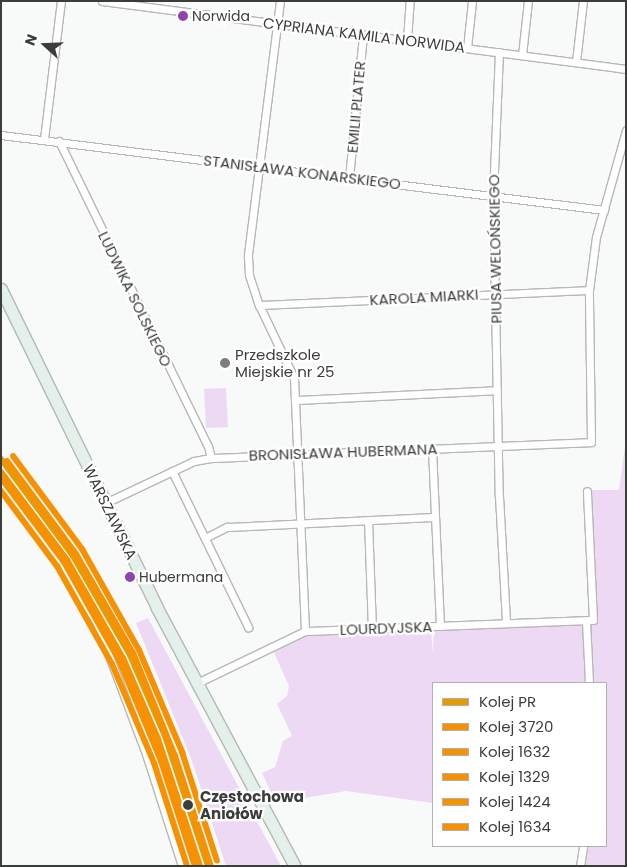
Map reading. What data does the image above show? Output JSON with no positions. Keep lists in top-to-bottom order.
{
  "streets": {
    "main road": ["WARSZAWSKA"],
    "street": [
      "CYPRIANA KAMILA NORWIDA",
      "EMILII PLATER",
      "STANISŁAWA KONARSKIEGO",
      "PIUSA WELOŃSKIEGO",
      "KAROLA MIARKI",
      "LUDWIKA SOLSKIEGO",
      "BRONISŁAWA HUBERMANA",
      "LOURDYJSKA"
    ]
  },
  "crossings": [
    ["CYPRIANA KAMILA NORWIDA", "EMILII PLATER"],
    ["CYPRIANA KAMILA NORWIDA", "PIUSA WELOŃSKIEGO"],
    ["EMILII PLATER", "STANISŁAWA KONARSKIEGO"],
    ["STANISŁAWA KONARSKIEGO", "PIUSA WELOŃSKIEGO"],
    ["STANISŁAWA KONARSKIEGO", "LUDWIKA SOLSKIEGO"],
    ["PIUSA WELOŃSKIEGO", "KAROLA MIARKI"],
    ["PIUSA WELOŃSKIEGO", "BRONISŁAWA HUBERMANA"],
    ["PIUSA WELOŃSKIEGO", "LOURDYJSKA"],
    ["KAROLA MIARKI", "BRONISŁAWA HUBERMANA"],
    ["LUDWIKA SOLSKIEGO", "BRONISŁAWA HUBERMANA"],
    ["BRONISŁAWA HUBERMANA", "WARSZAWSKA"],
    ["WARSZAWSKA", "LOURDYJSKA"]
  ],
  "places": [
    "Norwida",
    "Przedszkole Miejskie nr 25",
    "Hubermana",
    "Częstochowa Aniołów"
  ],
  "lines": [
    "rail line 1634",
    "rail line PR",
    "rail line 1329",
    "rail line 3720",
    "rail line 1632",
    "rail line 1424"
  ],
  "legend": [
    "Kolej PR",
    "Kolej 3720",
    "Kolej 1632",
    "Kolej 1329",
    "Kolej 1424",
    "Kolej 1634"
  ],
  "north": "left"
}
